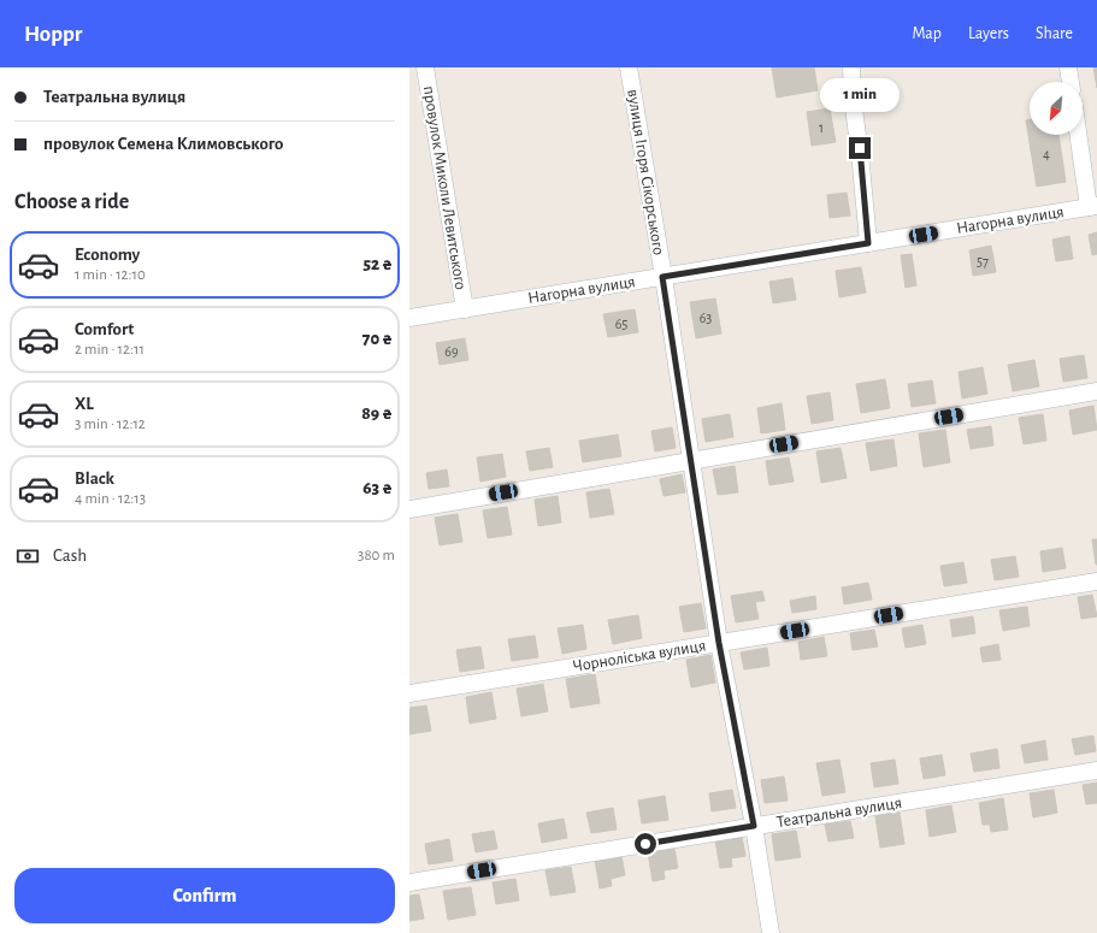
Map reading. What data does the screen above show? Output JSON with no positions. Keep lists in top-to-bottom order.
{
  "streets": {
    "street": [
      "вулиця Ігоря Сікорського",
      "провулок Миколи Левитського",
      "Нагорна вулиця",
      "Чорноліська вулиця",
      "Театральна вулиця"
    ]
  },
  "crossings": [
    ["вулиця Ігоря Сікорського", "Нагорна вулиця"],
    ["вулиця Ігоря Сікорського", "Чорноліська вулиця"],
    ["вулиця Ігоря Сікорського", "Театральна вулиця"],
    ["провулок Миколи Левитського", "Нагорна вулиця"]
  ],
  "house_numbers": [
    "1",
    "4",
    "57",
    "63",
    "65",
    "69"
  ],
  "north": "bottom left",
  "page": {
    "header": "Hoppr",
    "nav": ["Map", "Layers", "Share"],
    "banner": ["Театральна вулиця", "провулок Семена Климовського"],
    "bubble": "1 min",
    "heading": "Choose a ride",
    "list": [
      {
        "name": "Economy",
        "note": "1 min · 12:10",
        "value": "52 ₴"
      },
      {
        "name": "Comfort",
        "note": "2 min · 12:11",
        "value": "70 ₴"
      },
      {
        "name": "XL",
        "note": "3 min · 12:12",
        "value": "89 ₴"
      },
      {
        "name": "Black",
        "note": "4 min · 12:13",
        "value": "63 ₴"
      }
    ],
    "pay": ["Cash", "380 m"],
    "buttons": "Confirm"
  }
}
